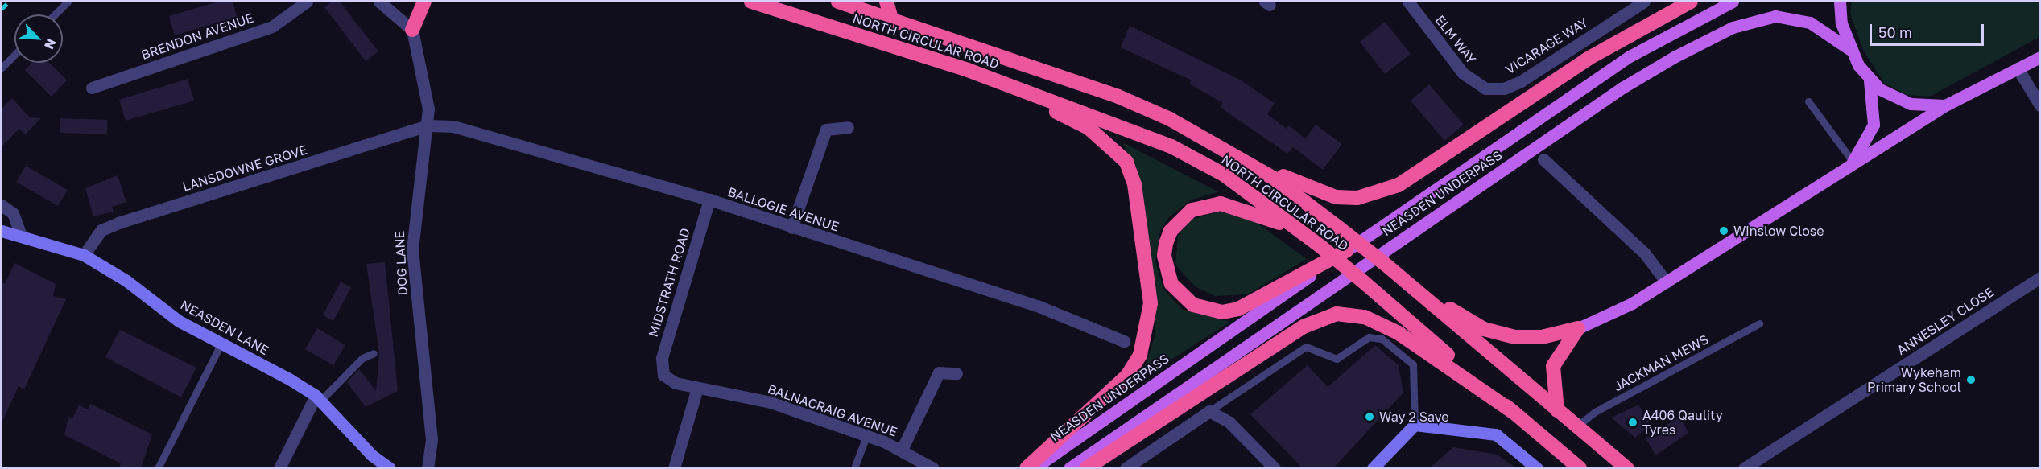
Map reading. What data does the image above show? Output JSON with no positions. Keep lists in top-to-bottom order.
{
  "streets": {
    "highway": ["NORTH CIRCULAR ROAD"],
    "main road": ["NEASDEN UNDERPASS", "NEASDEN LANE"],
    "street": [
      "BRENDON AVENUE",
      "ELM WAY",
      "VICARAGE WAY",
      "LANSDOWNE GROVE",
      "BALLOGIE AVENUE",
      "DOG LANE",
      "MIDSTRATH ROAD",
      "ANNESLEY CLOSE",
      "BALNACRAIG AVENUE"
    ],
    "lane": ["JACKMAN MEWS"]
  },
  "crossings": [
    ["ELM WAY", "VICARAGE WAY"],
    ["NORTH CIRCULAR ROAD", "JACKMAN MEWS"],
    ["LANSDOWNE GROVE", "BALLOGIE AVENUE"],
    ["LANSDOWNE GROVE", "DOG LANE"],
    ["LANSDOWNE GROVE", "NEASDEN LANE"],
    ["BALLOGIE AVENUE", "DOG LANE"],
    ["BALLOGIE AVENUE", "MIDSTRATH ROAD"],
    ["MIDSTRATH ROAD", "BALNACRAIG AVENUE"]
  ],
  "places": [
    "Winslow Close",
    "Wykeham Primary School",
    "Way 2 Save",
    "A406 Qaulity Tyres"
  ],
  "scale_bar": "50 m",
  "north": "bottom right"
}
